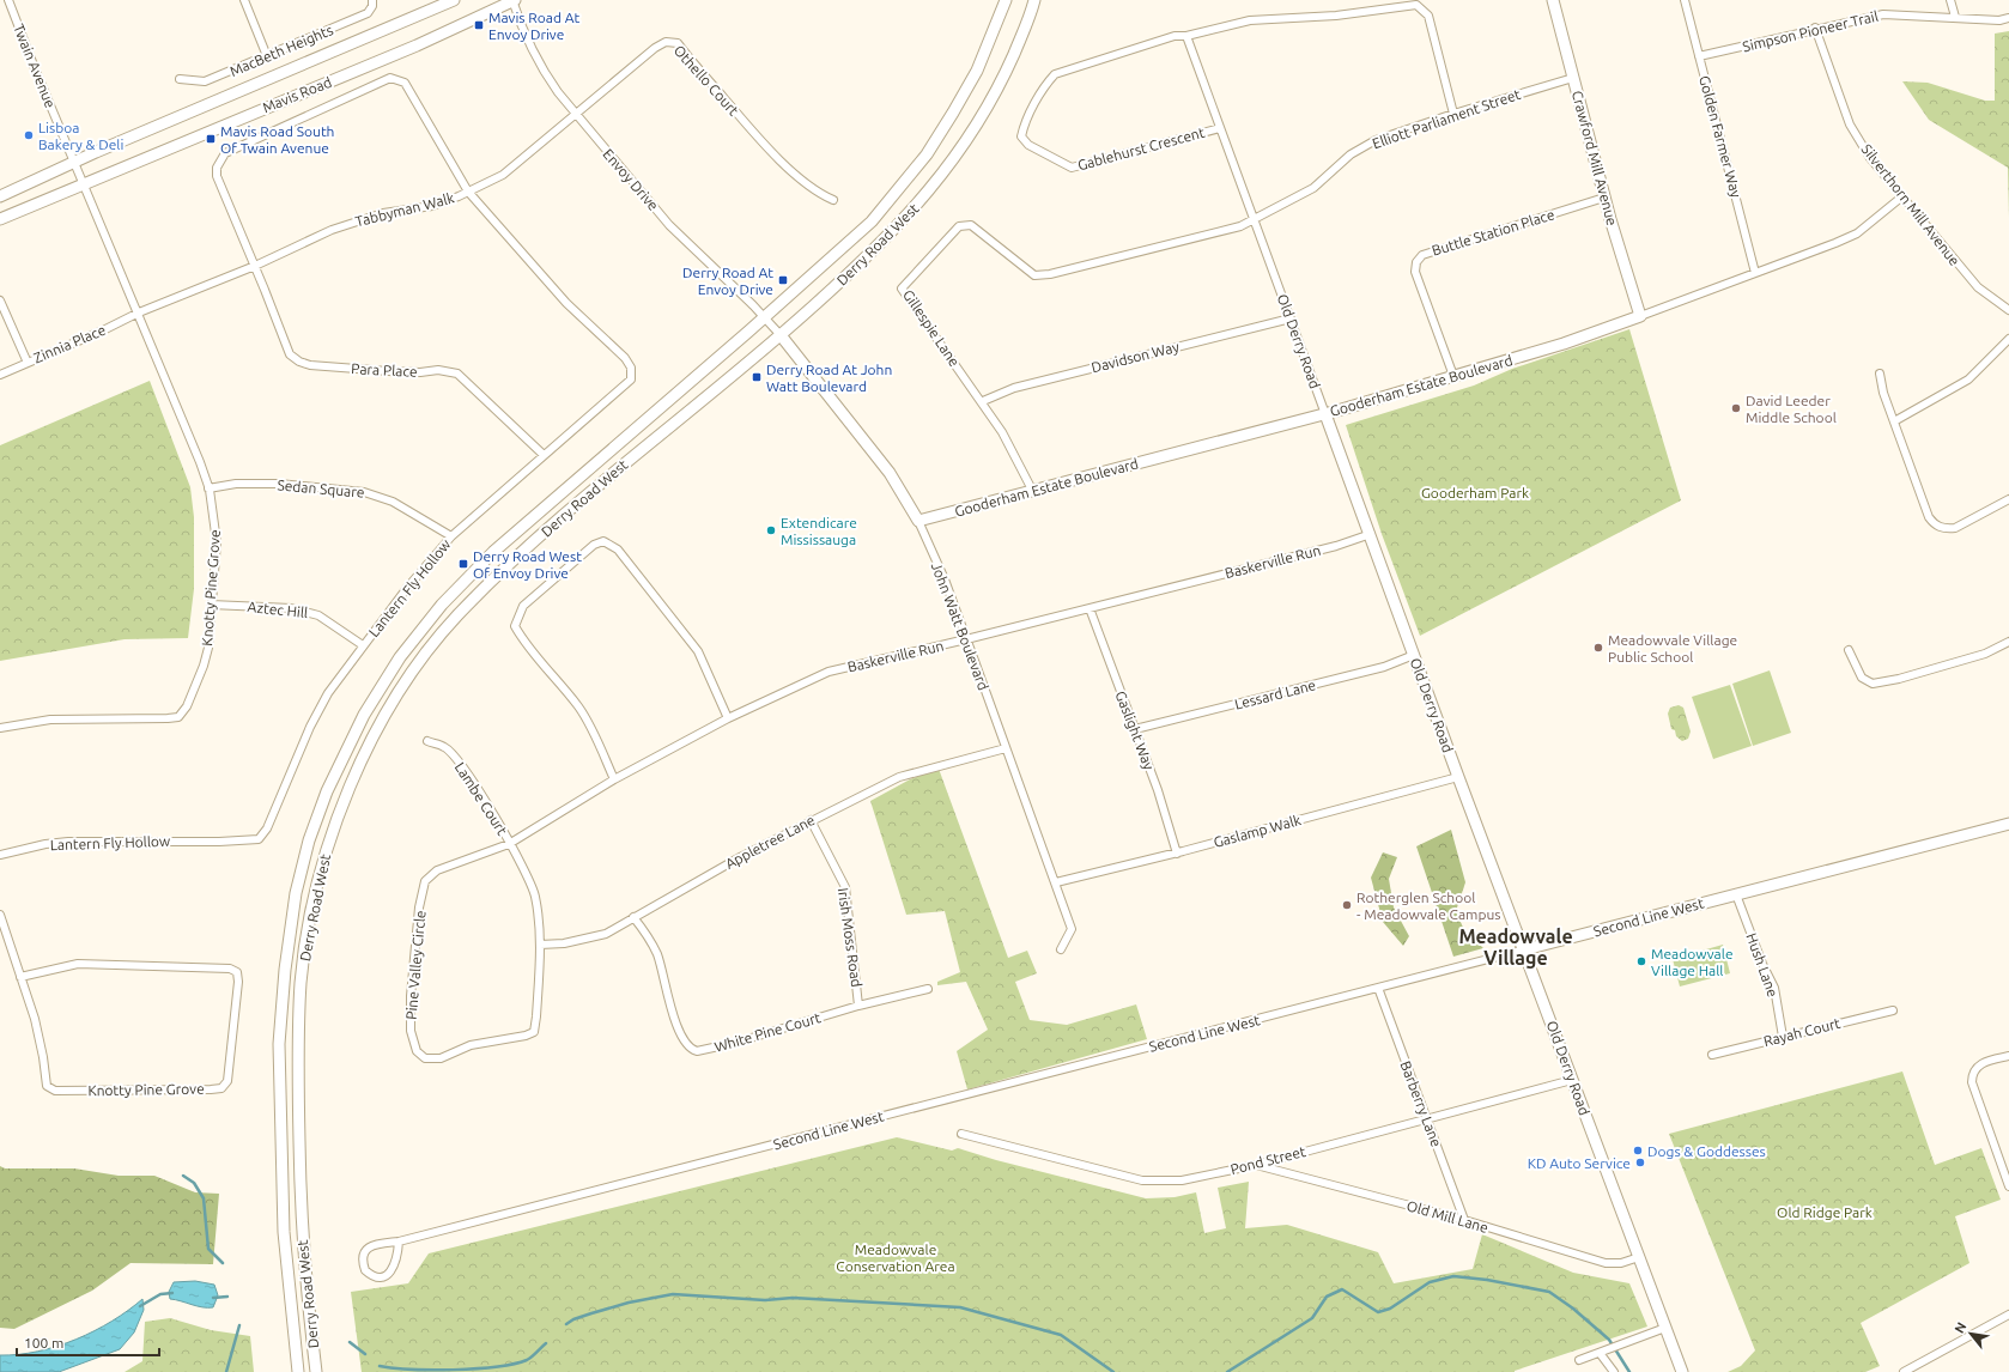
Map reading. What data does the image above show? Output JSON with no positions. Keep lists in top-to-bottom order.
{
  "streets": {
    "main road": [
      "Mavis Road",
      "Crawford Mill Avenue",
      "Derry Road West",
      "Old Derry Road",
      "Gooderham Estate Boulevard",
      "John Watt Boulevard",
      "Second Line West"
    ],
    "street": [
      "Simpson Pioneer Trail",
      "MacBeth Heights",
      "Twain Avenue",
      "Othello Court",
      "Elliott Parliament Street",
      "Golden Farmer Way",
      "Gablehurst Crescent",
      "Envoy Drive",
      "Silverthorn Mill Avenue",
      "Tabbyman Walk",
      "Buttle Station Place",
      "Gillespie Lane",
      "Zinnia Place",
      "Davidson Way",
      "Para Place",
      "Sedan Square",
      "Baskerville Run",
      "Knotty Pine Grove",
      "Lantern Fly Hollow",
      "Aztec Hill",
      "Lessard Lane",
      "Gaslight Way",
      "Lambe Court",
      "Gaslamp Walk",
      "Appletree Lane",
      "Irish Moss Road",
      "Pine Valley Circle",
      "Hush Lane",
      "White Pine Court",
      "Rayah Court",
      "Barberry Lane",
      "Pond Street",
      "Old Mill Lane"
    ]
  },
  "crossings": [
    ["Simpson Pioneer Trail", "Golden Farmer Way"],
    ["Simpson Pioneer Trail", "Silverthorn Mill Avenue"],
    ["Twain Avenue", "Mavis Road"],
    ["Twain Avenue", "Knotty Pine Grove"],
    ["Othello Court", "Envoy Drive"],
    ["Othello Court", "Tabbyman Walk"],
    ["Mavis Road", "Envoy Drive"],
    ["Mavis Road", "Knotty Pine Grove"],
    ["Elliott Parliament Street", "Crawford Mill Avenue"],
    ["Elliott Parliament Street", "Gillespie Lane"],
    ["Elliott Parliament Street", "Old Derry Road"],
    ["Golden Farmer Way", "Gooderham Estate Boulevard"],
    ["Gablehurst Crescent", "Old Derry Road"],
    ["Crawford Mill Avenue", "Buttle Station Place"],
    ["Crawford Mill Avenue", "Gooderham Estate Boulevard"],
    ["Envoy Drive", "Tabbyman Walk"],
    ["Envoy Drive", "Derry Road West"],
    ["Envoy Drive", "John Watt Boulevard"],
    ["Silverthorn Mill Avenue", "Gooderham Estate Boulevard"],
    ["Tabbyman Walk", "Zinnia Place"],
    ["Tabbyman Walk", "Para Place"],
    ["Tabbyman Walk", "Knotty Pine Grove"],
    ["Tabbyman Walk", "Lantern Fly Hollow"],
    ["Buttle Station Place", "Gooderham Estate Boulevard"],
    ["Derry Road West", "John Watt Boulevard"],
    ["Gillespie Lane", "Old Derry Road"],
    ["Gillespie Lane", "Davidson Way"],
    ["Gillespie Lane", "Gooderham Estate Boulevard"],
    ["Old Derry Road", "Davidson Way"],
    ["Old Derry Road", "Gooderham Estate Boulevard"],
    ["Old Derry Road", "Baskerville Run"],
    ["Old Derry Road", "Lessard Lane"],
    ["Old Derry Road", "Gaslamp Walk"],
    ["Old Derry Road", "Second Line West"],
    ["Old Derry Road", "Pond Street"],
    ["Old Derry Road", "Old Mill Lane"],
    ["Zinnia Place", "Knotty Pine Grove"],
    ["Para Place", "Lantern Fly Hollow"],
    ["Gooderham Estate Boulevard", "John Watt Boulevard"],
    ["Sedan Square", "Knotty Pine Grove"],
    ["Sedan Square", "Lantern Fly Hollow"],
    ["Baskerville Run", "John Watt Boulevard"],
    ["Baskerville Run", "Gaslight Way"],
    ["Baskerville Run", "Lambe Court"],
    ["Baskerville Run", "Pine Valley Circle"],
    ["Knotty Pine Grove", "Aztec Hill"],
    ["Lantern Fly Hollow", "Aztec Hill"],
    ["John Watt Boulevard", "Gaslamp Walk"],
    ["John Watt Boulevard", "Appletree Lane"],
    ["Lessard Lane", "Gaslight Way"],
    ["Gaslight Way", "Gaslamp Walk"],
    ["Lambe Court", "Pine Valley Circle"],
    ["Appletree Lane", "Irish Moss Road"],
    ["Appletree Lane", "Pine Valley Circle"],
    ["Appletree Lane", "White Pine Court"],
    ["Second Line West", "Hush Lane"],
    ["Second Line West", "Barberry Lane"],
    ["Irish Moss Road", "White Pine Court"],
    ["Hush Lane", "Rayah Court"],
    ["Barberry Lane", "Pond Street"],
    ["Barberry Lane", "Old Mill Lane"],
    ["Pond Street", "Old Mill Lane"]
  ],
  "districts": ["Meadowvale Village"],
  "parks": ["Gooderham Park", "Old Ridge Park", "Meadowvale Conservation Area"],
  "places": {
    "transit": [
      "Mavis Road At Envoy Drive",
      "Mavis Road South Of Twain Avenue",
      "Derry Road At Envoy Drive",
      "Derry Road At John Watt Boulevard",
      "Derry Road West Of Envoy Drive"
    ],
    "other": [
      "Lisboa Bakery & Deli",
      "David Leeder Middle School",
      "Extendicare Mississauga",
      "Meadowvale Village Public School",
      "Rotherglen School - Meadowvale Campus",
      "Meadowvale Village Hall",
      "Dogs & Goddesses",
      "KD Auto Service"
    ]
  },
  "scale_bar": "100 m",
  "north": "top left"
}
